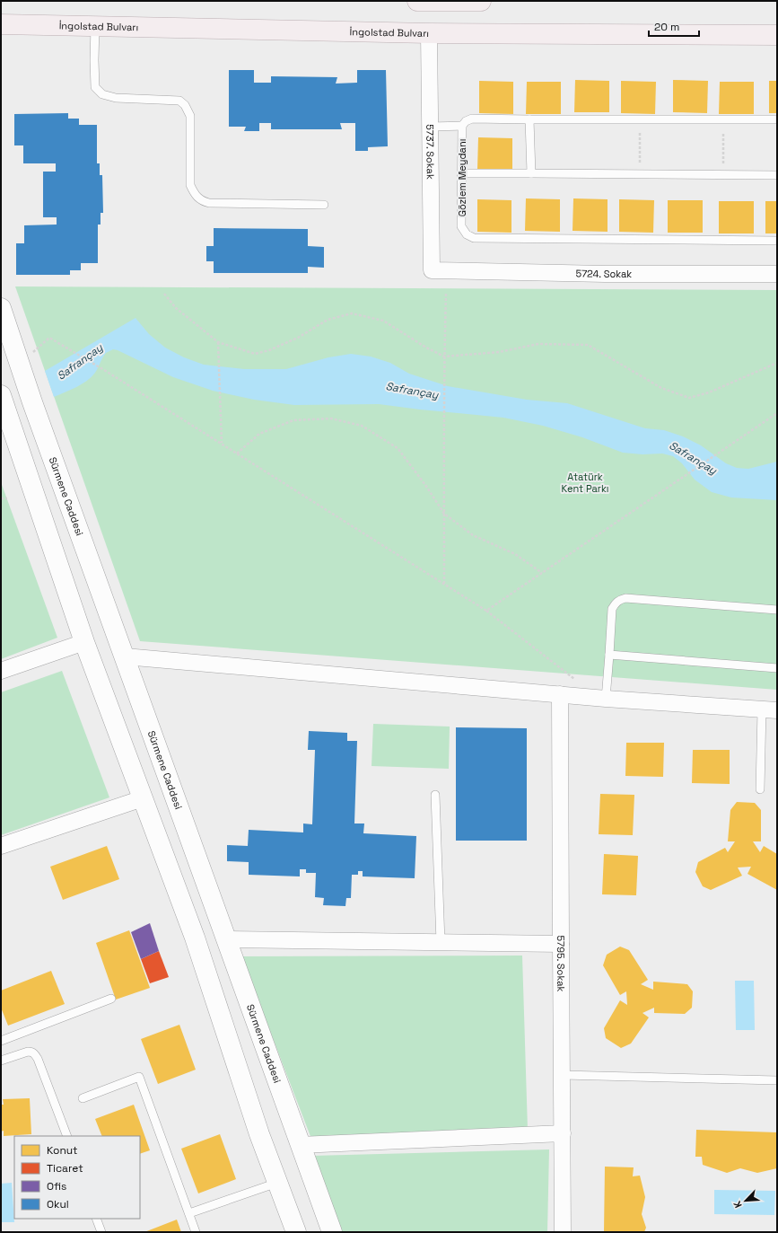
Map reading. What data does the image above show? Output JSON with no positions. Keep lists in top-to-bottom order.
{
  "streets": {
    "main road": ["İngolstad Bulvarı", "Sürmene Caddesi"],
    "street": ["5737. Sokak", "5724. Sokak", "5795. Sokak"],
    "lane": ["Gözlem Meydanı"]
  },
  "crossings": [
    ["İngolstad Bulvarı", "5737. Sokak"],
    ["5737. Sokak", "5724. Sokak"]
  ],
  "water": ["Safrançay"],
  "parks": ["Atatürk Kent Parkı"],
  "legend": [
    "Konut",
    "Ticaret",
    "Ofis",
    "Okul"
  ],
  "scale_bar": "20 m",
  "north": "bottom left"
}
